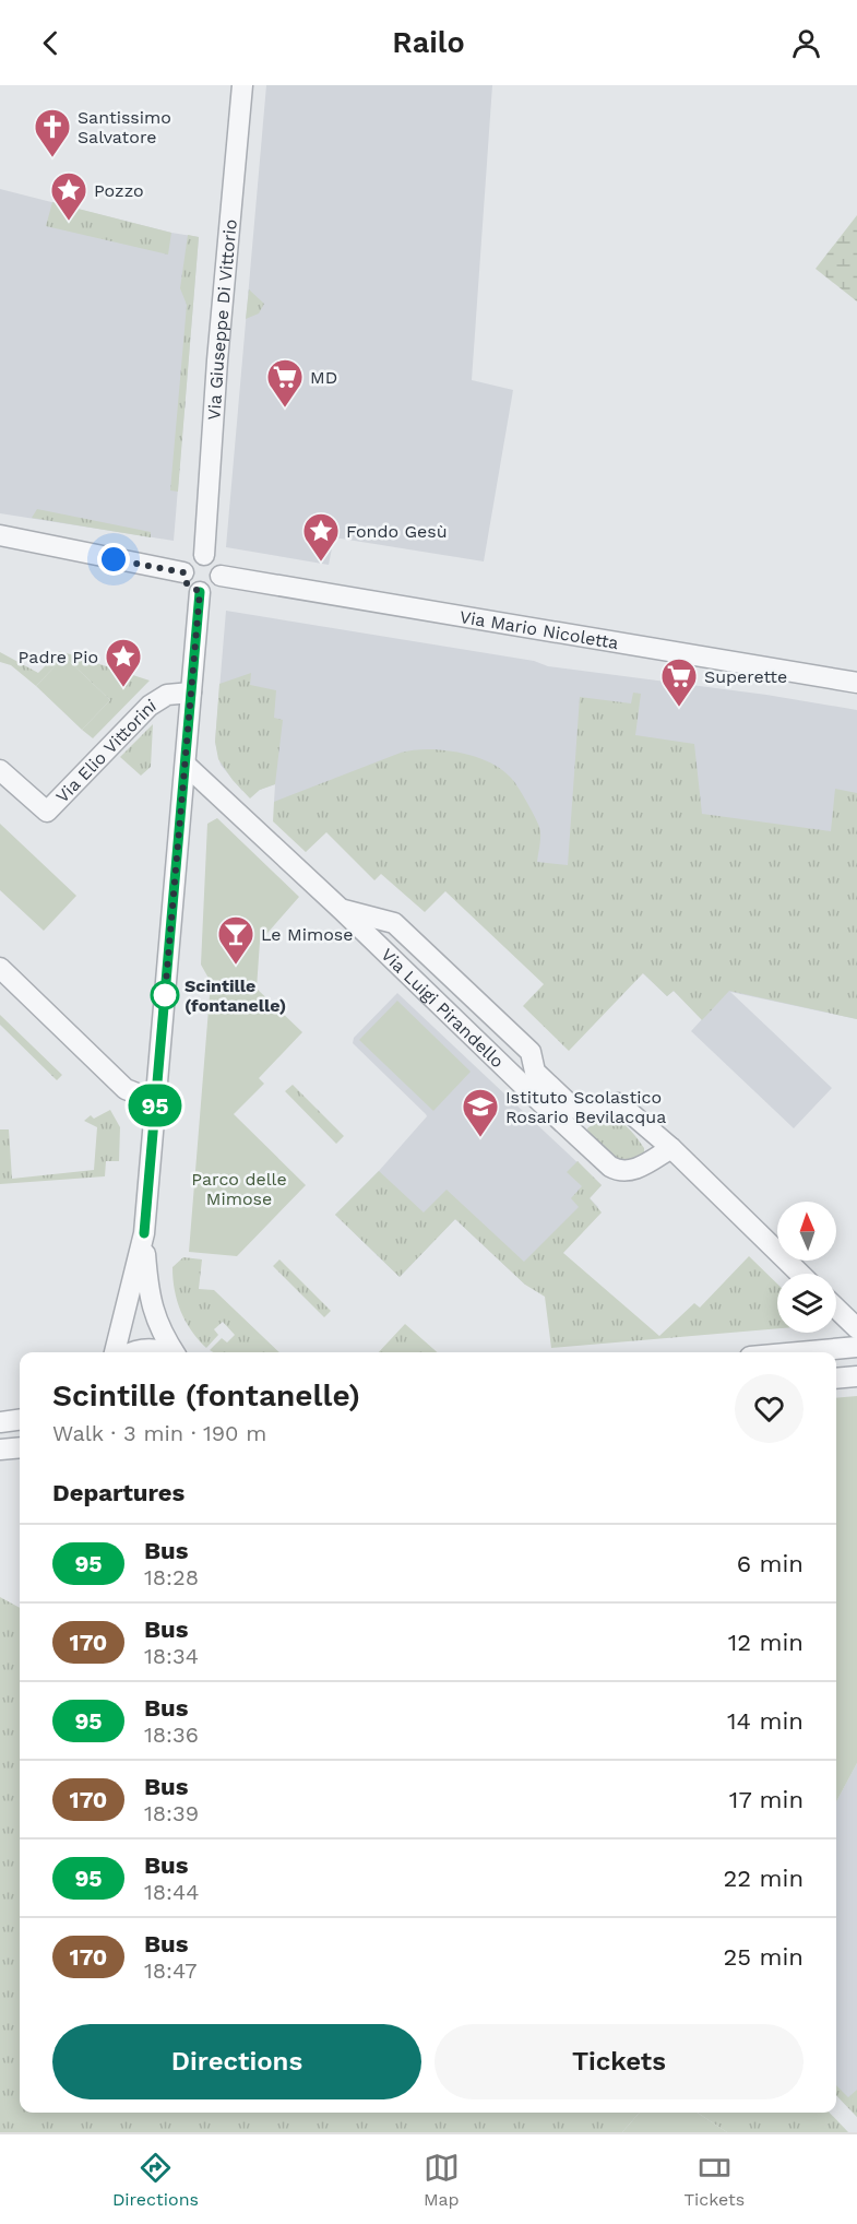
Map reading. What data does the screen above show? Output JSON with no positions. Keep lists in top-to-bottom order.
{
  "streets": {
    "street": [
      "Via Giuseppe Di Vittorio",
      "Via Mario Nicoletta",
      "Via Elio Vittorini",
      "Via Luigi Pirandello"
    ]
  },
  "crossings": [
    ["Via Giuseppe Di Vittorio", "Via Mario Nicoletta"]
  ],
  "parks": ["Parco delle Mimose"],
  "places": {
    "church": ["Santissimo Salvatore"],
    "place": ["Pozzo", "Fondo Gesù", "Padre Pio"],
    "supermarket": ["MD", "Superette"],
    "bar": ["Le Mimose"],
    "other": ["Scintille (fontanelle)"],
    "school or university": ["Istituto Scolastico Rosario Bevilacqua"]
  },
  "lines": ["bus line 95"],
  "north": "top",
  "page": {
    "header": "Railo",
    "on_map": "95",
    "heading": [
      ["Scintille (fontanelle)", "Walk · 3 min · 190 m"],
      "Departures"
    ],
    "list": [
      {
        "mark": "95",
        "name": "Bus",
        "note": "18:28",
        "value": "6 min"
      },
      {
        "mark": "170",
        "name": "Bus",
        "note": "18:34",
        "value": "12 min"
      },
      {
        "mark": "95",
        "name": "Bus",
        "note": "18:36",
        "value": "14 min"
      },
      {
        "mark": "170",
        "name": "Bus",
        "note": "18:39",
        "value": "17 min"
      },
      {
        "mark": "95",
        "name": "Bus",
        "note": "18:44",
        "value": "22 min"
      },
      {
        "mark": "170",
        "name": "Bus",
        "note": "18:47",
        "value": "25 min"
      }
    ],
    "buttons": ["Directions", "Tickets"],
    "tabs": ["Directions", "Map", "Tickets"]
  }
}
